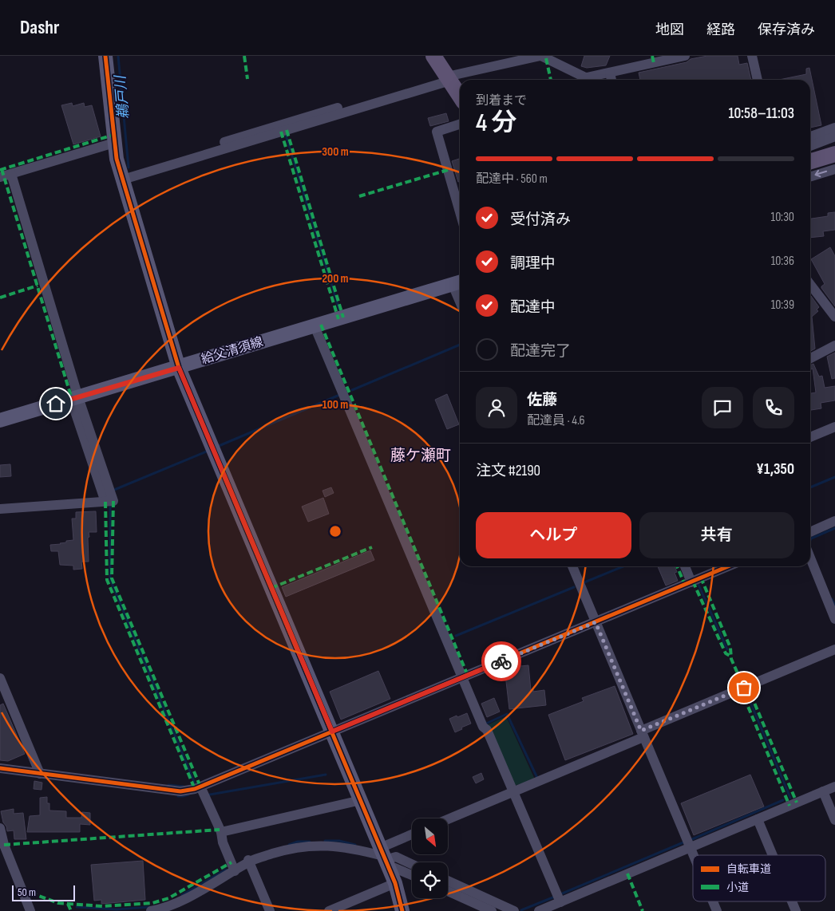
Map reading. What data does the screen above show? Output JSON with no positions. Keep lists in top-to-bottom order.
{
  "streets": {
    "street": ["給父清須線"]
  },
  "districts": ["藤ケ瀬町"],
  "water": ["鵜戸川"],
  "legend": ["自転車道", "小道"],
  "scale_bar": "50 m",
  "north": "bottom right",
  "page": {
    "header": "Dashr",
    "nav": ["地図", "経路", "保存済み"],
    "heading": ["4 分", "到着まで", "10:58–11:03"],
    "panel": [
      "佐藤",
      "配達員 · 4.6",
      "注文 #2190",
      "¥1,350"
    ],
    "bar": "配達中 · 560 m",
    "list": [
      ["受付済み", "10:30"],
      ["調理中", "10:36"],
      ["配達中", "10:39"],
      "配達完了"
    ],
    "buttons": ["ヘルプ", "共有"],
    "scale": "50 m"
  },
  "rings": ["300 m", "200 m", "100 m"]
}
